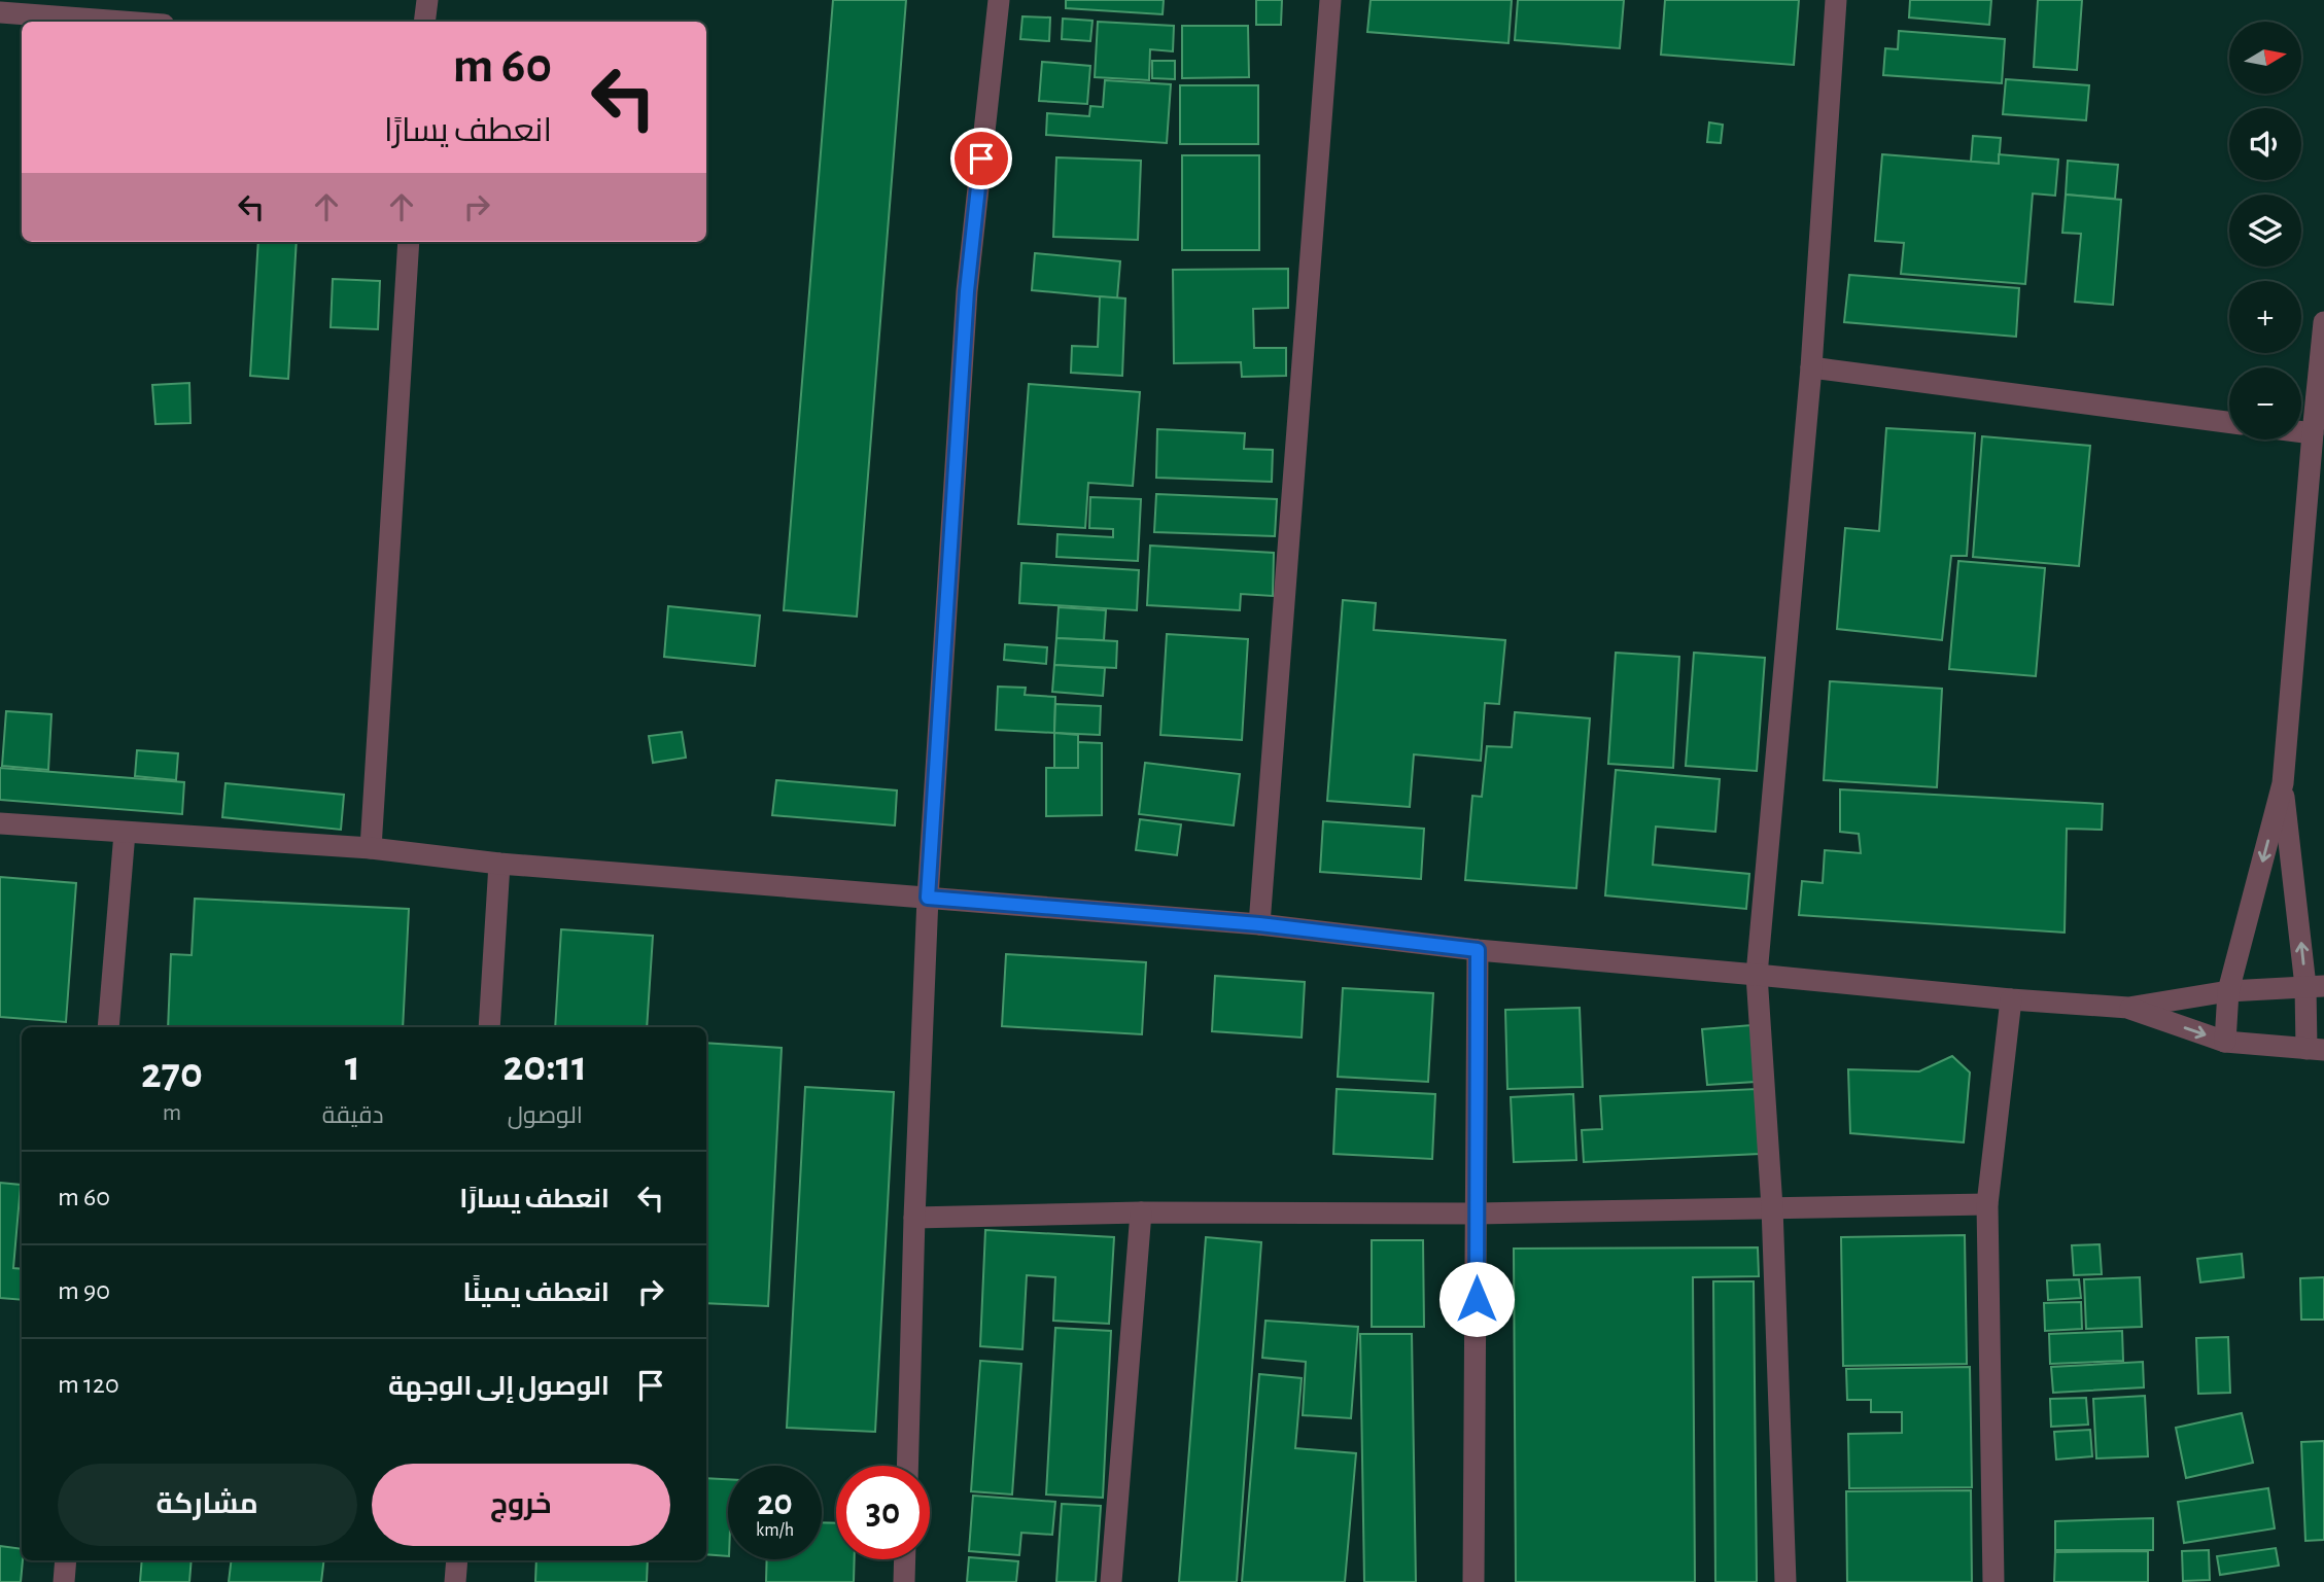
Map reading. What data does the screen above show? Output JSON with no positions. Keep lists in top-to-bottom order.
{
  "north": "right",
  "page": {
    "map_buttons": ["+", "−"],
    "turn": ["60 m", "انعطف يسارًا"],
    "eta": [
      "20:11",
      "الوصول",
      "1",
      "دقيقة",
      "270",
      "m"
    ],
    "list": [
      {
        "name": "انعطف يسارًا",
        "value": "60 m"
      },
      {
        "name": "انعطف يمينًا",
        "value": "90 m"
      },
      {
        "name": "الوصول إلى الوجهة",
        "value": "120 m"
      }
    ],
    "buttons": ["خروج", "مشاركة"],
    "speed": "20 km/h",
    "limit": "30"
  }
}
